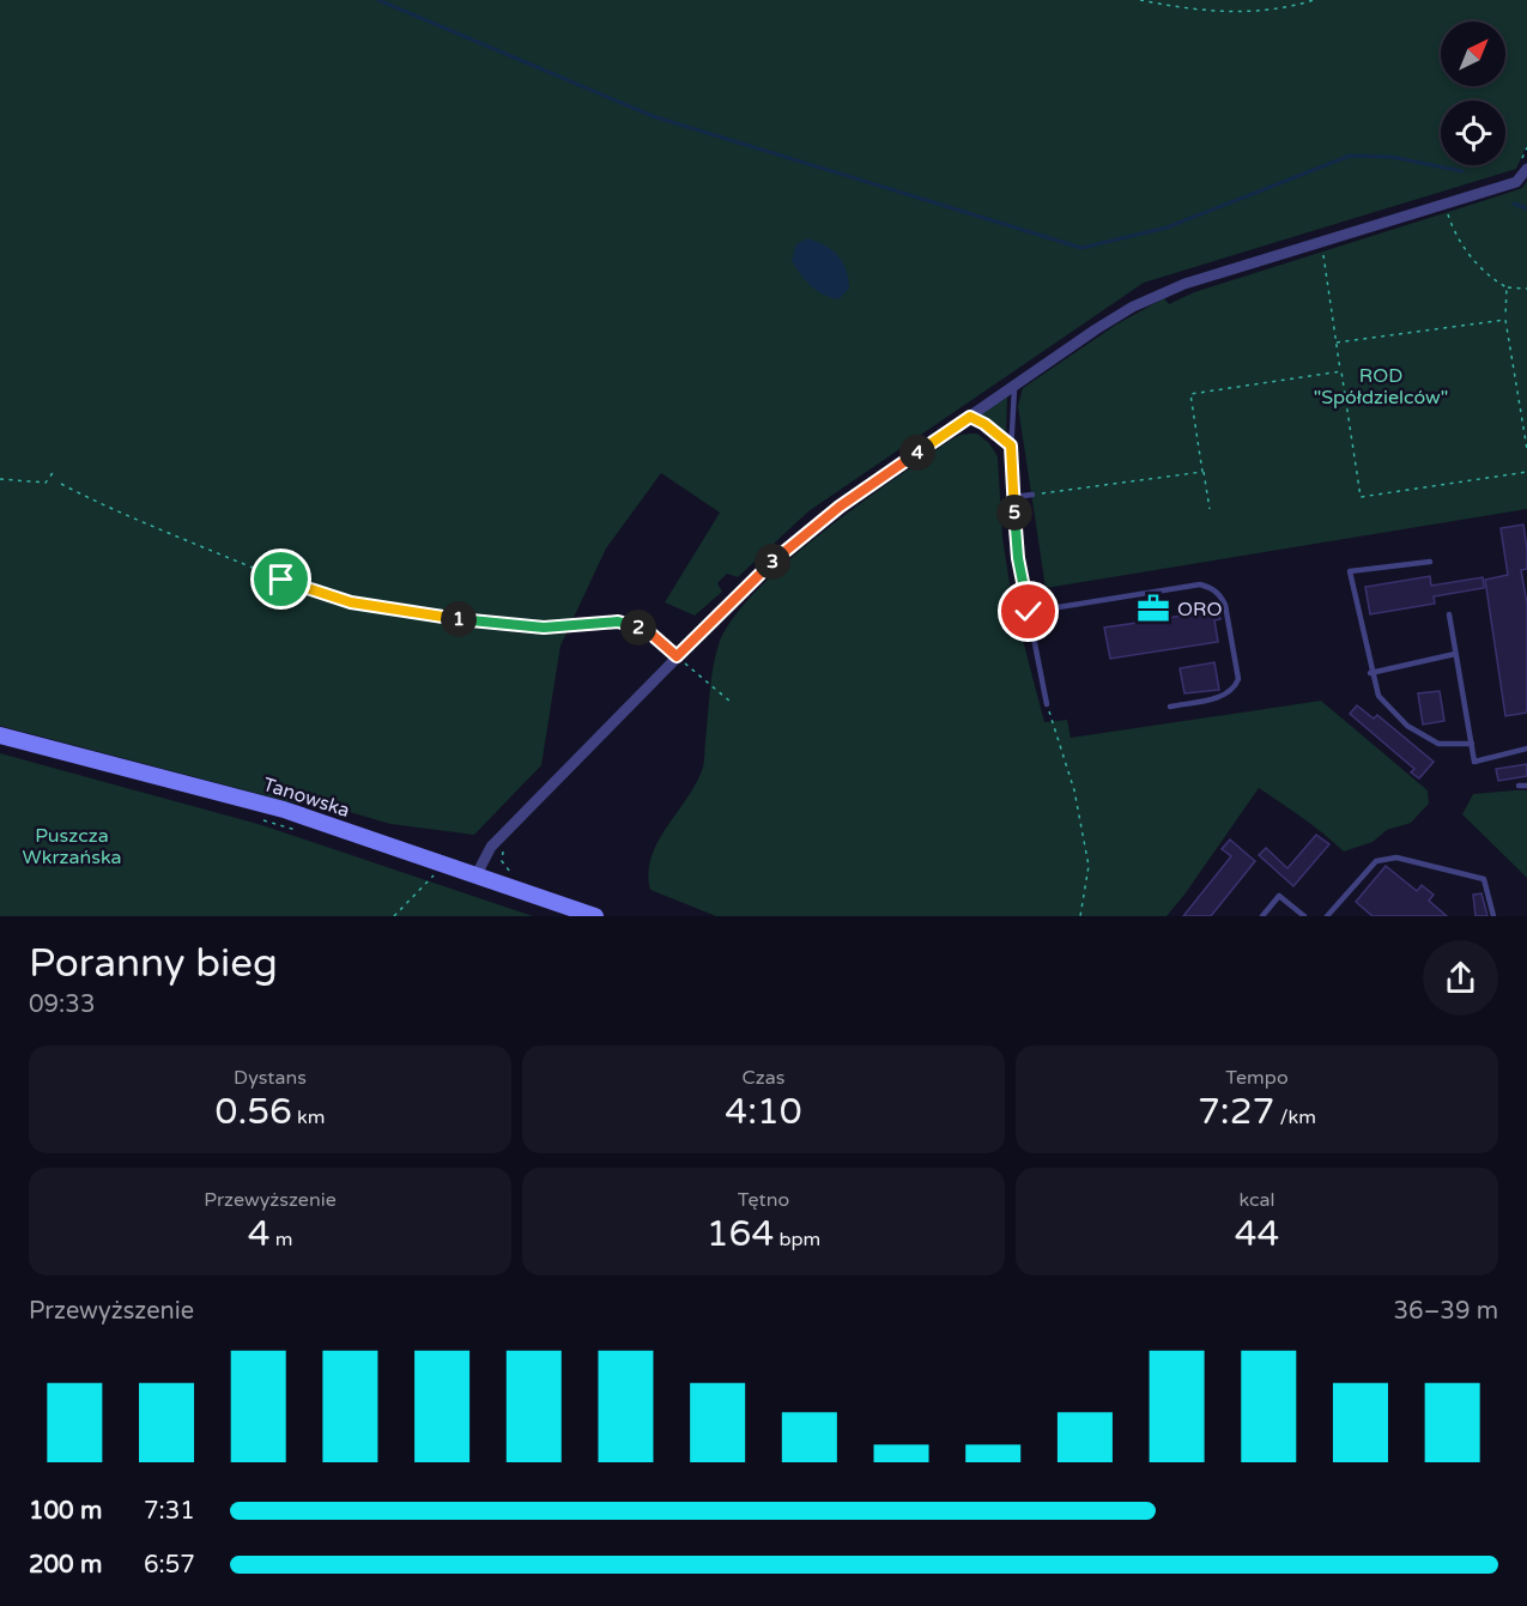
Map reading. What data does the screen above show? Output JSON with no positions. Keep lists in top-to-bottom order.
{
  "streets": {
    "main road": ["Tanowska"]
  },
  "parks": ["ROD \"Spółdzielców\"", "Puszcza Wkrzańska"],
  "places": {
    "office": ["ORO"]
  },
  "north": "top right",
  "page": {
    "pins": [
      "4",
      "5",
      "3",
      "1",
      "2"
    ],
    "heading": ["Poranny bieg", "09:33"],
    "stats": [
      ["Dystans", "0.56 km"],
      ["Czas", "4:10"],
      ["Tempo", "7:27 /km"],
      ["Przewyższenie", "4 m"],
      ["Tętno", "164 bpm"],
      ["kcal", "44"]
    ],
    "chart": ["Przewyższenie", "36–39 m"],
    "list": [
      {
        "name": "100 m",
        "note": "7:31"
      },
      {
        "name": "200 m",
        "note": "6:57"
      }
    ]
  }
}
